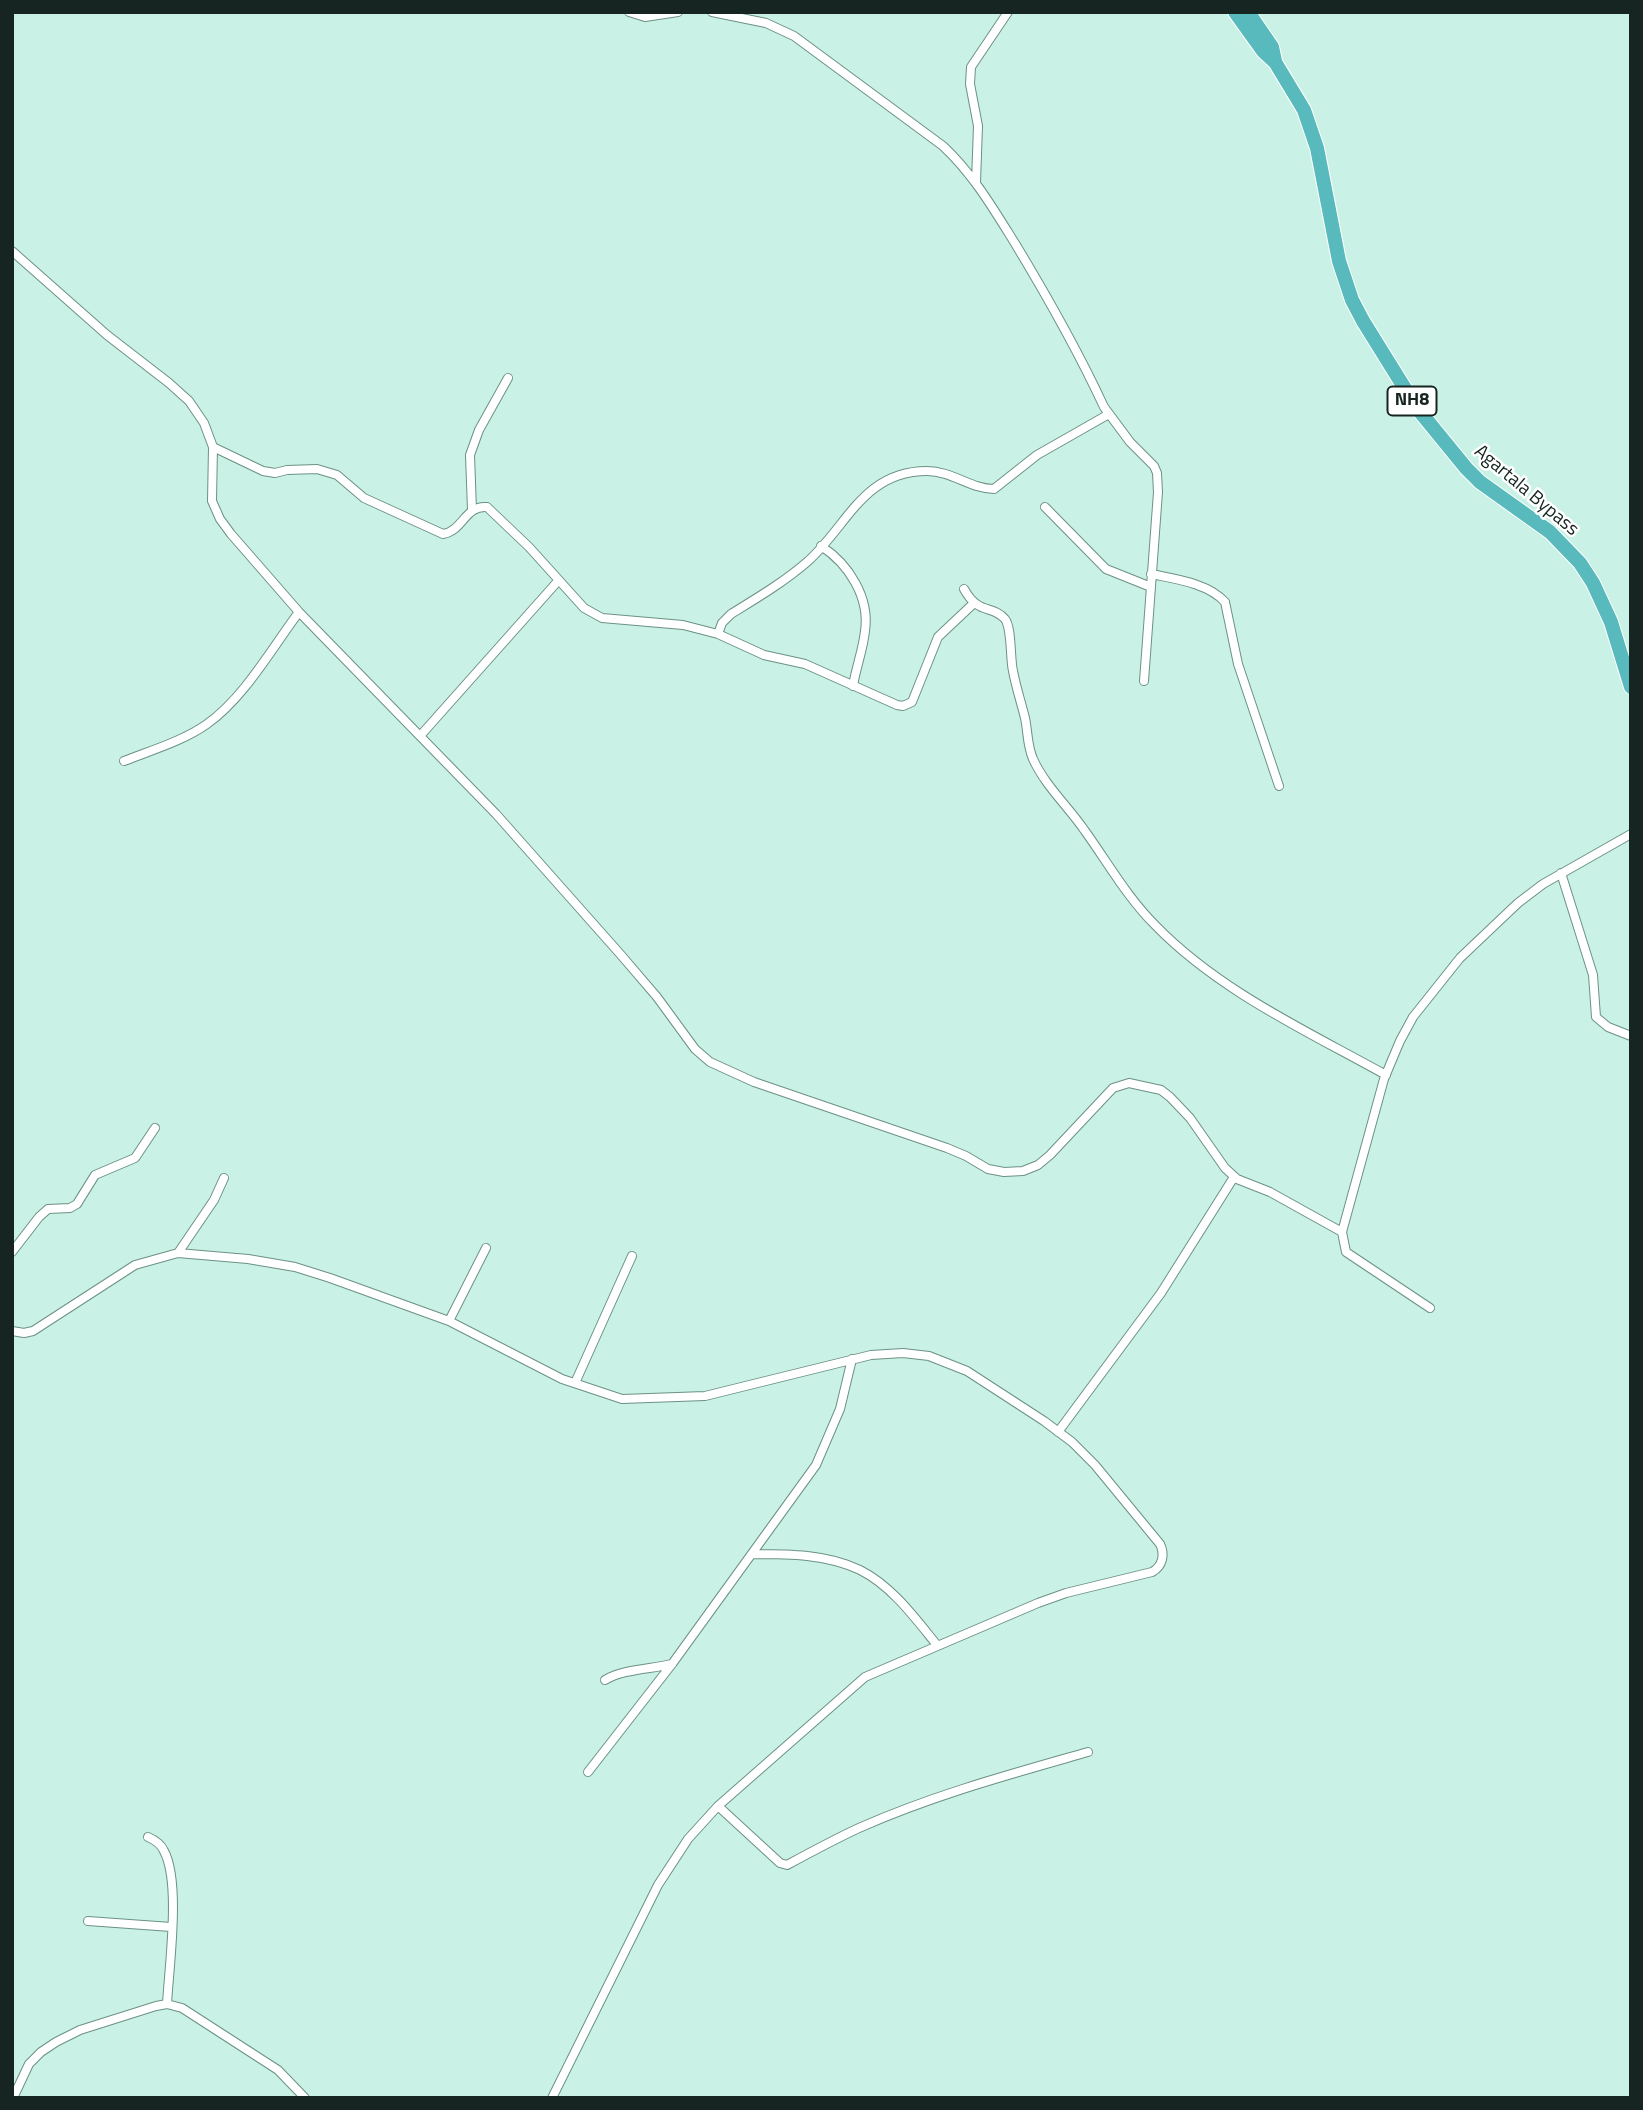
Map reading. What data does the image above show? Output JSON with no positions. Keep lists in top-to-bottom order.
{
  "streets": {
    "highway": ["NH8", "Agartala Bypass"]
  }
}
